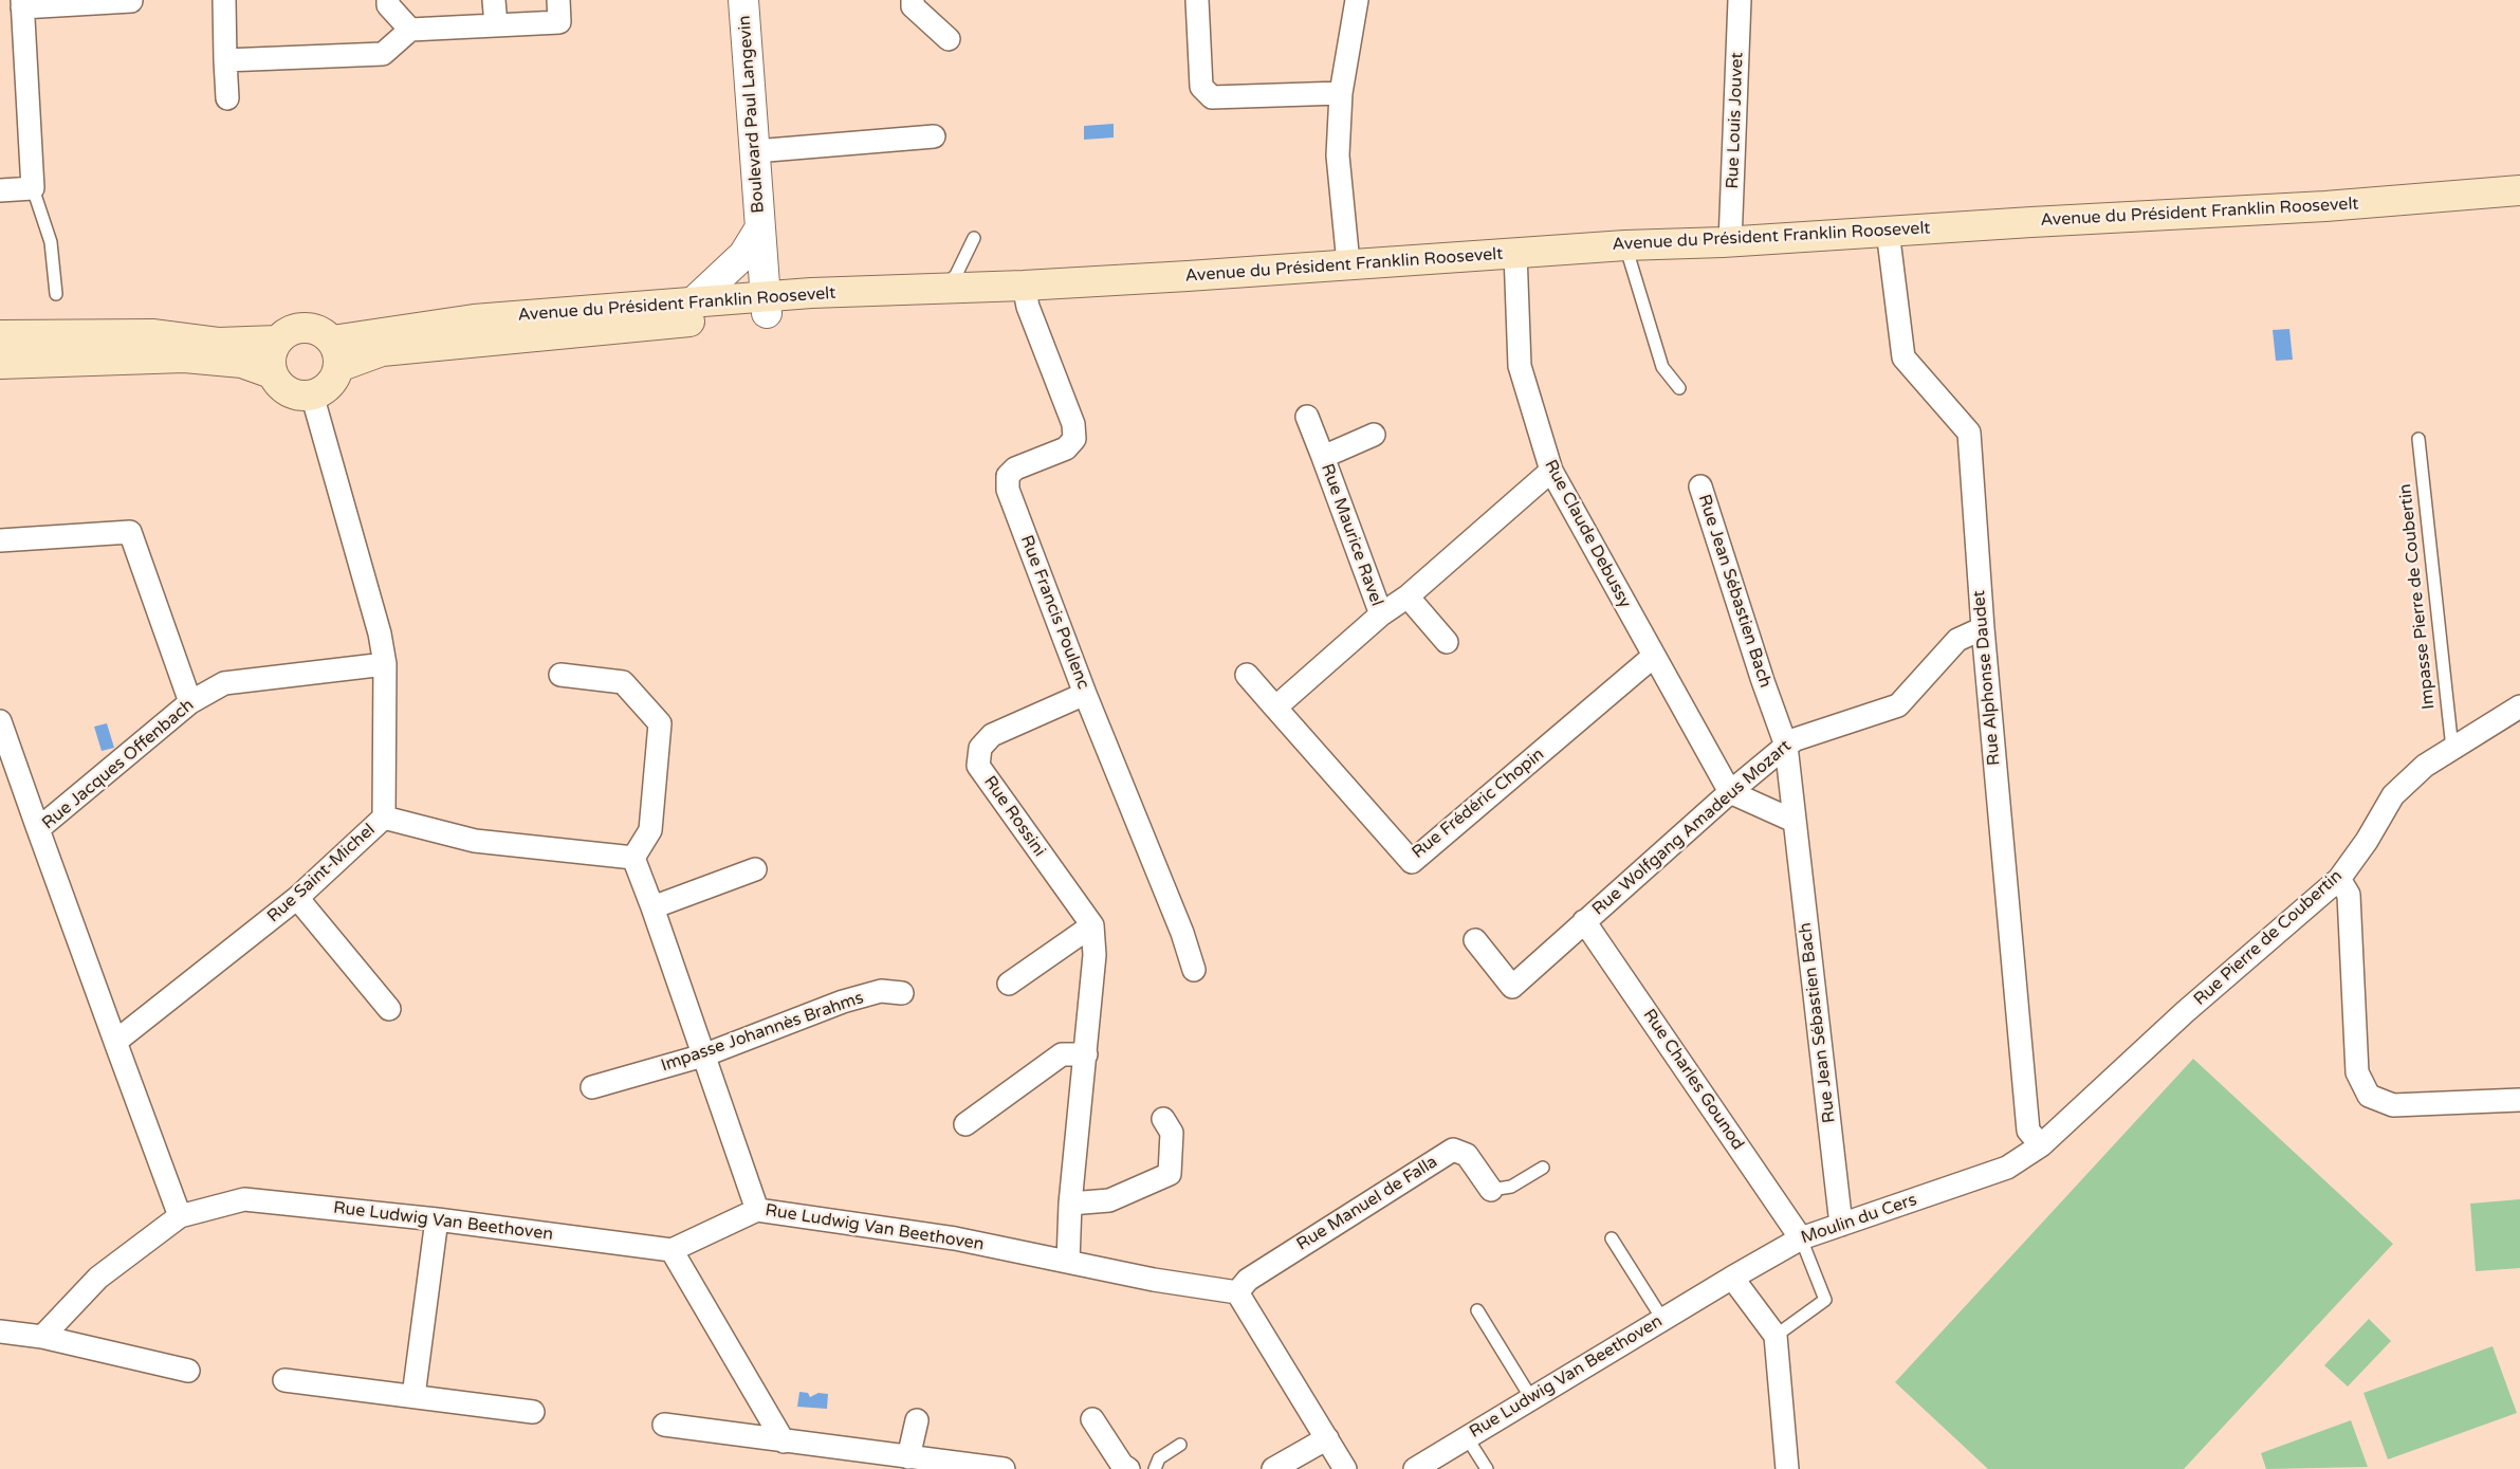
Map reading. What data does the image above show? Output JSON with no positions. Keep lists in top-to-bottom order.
{
  "streets": {
    "main road": ["Avenue du Président Franklin Roosevelt"],
    "street": [
      "Boulevard Paul Langevin",
      "Rue Louis Jouvet",
      "Rue Claude Debussy",
      "Rue Maurice Ravel",
      "Rue Jean Sébastien Bach",
      "Rue Francis Poulenc",
      "Rue Alphonse Daudet",
      "Rue Jacques Offenbach",
      "Rue Frédéric Chopin",
      "Rue Rossini",
      "Rue Wolfgang Amadeus Mozart",
      "Rue Saint-Michel",
      "Rue Pierre de Coubertin",
      "Impasse Johannès Brahms",
      "Rue Charles Gounod",
      "Rue Manuel de Falla",
      "Moulin du Cers",
      "Rue Ludwig Van Beethoven"
    ],
    "lane": ["Impasse Pierre de Coubertin"]
  },
  "crossings": [
    ["Boulevard Paul Langevin", "Avenue du Président Franklin Roosevelt"],
    ["Rue Louis Jouvet", "Avenue du Président Franklin Roosevelt"],
    ["Avenue du Président Franklin Roosevelt", "Rue Claude Debussy"],
    ["Avenue du Président Franklin Roosevelt", "Rue Francis Poulenc"],
    ["Avenue du Président Franklin Roosevelt", "Rue Alphonse Daudet"],
    ["Avenue du Président Franklin Roosevelt", "Rue Saint-Michel"],
    ["Rue Claude Debussy", "Rue Frédéric Chopin"],
    ["Rue Claude Debussy", "Rue Wolfgang Amadeus Mozart"],
    ["Rue Jean Sébastien Bach", "Rue Wolfgang Amadeus Mozart"],
    ["Rue Jean Sébastien Bach", "Moulin du Cers"],
    ["Impasse Pierre de Coubertin", "Rue Pierre de Coubertin"],
    ["Rue Francis Poulenc", "Rue Rossini"],
    ["Rue Alphonse Daudet", "Rue Wolfgang Amadeus Mozart"],
    ["Rue Alphonse Daudet", "Rue Pierre de Coubertin"],
    ["Rue Jacques Offenbach", "Rue Saint-Michel"],
    ["Rue Wolfgang Amadeus Mozart", "Rue Charles Gounod"],
    ["Rue Pierre de Coubertin", "Moulin du Cers"],
    ["Rue Charles Gounod", "Moulin du Cers"],
    ["Rue Manuel de Falla", "Rue Ludwig Van Beethoven"],
    ["Moulin du Cers", "Rue Ludwig Van Beethoven"]
  ]
}
